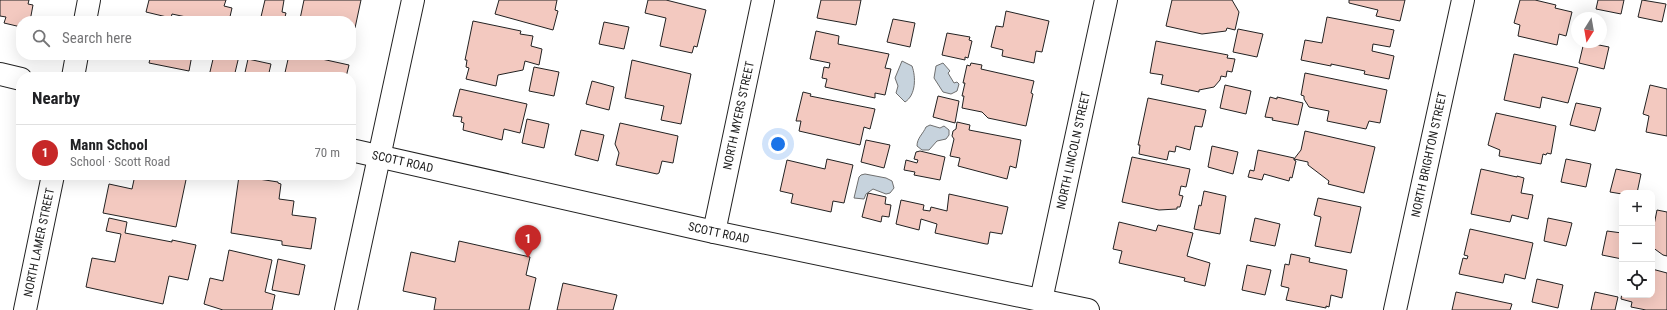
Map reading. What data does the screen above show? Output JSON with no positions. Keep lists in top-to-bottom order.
{
  "streets": {
    "street": [
      "NORTH MYERS STREET",
      "NORTH LINCOLN STREET",
      "NORTH BRIGHTON STREET",
      "SCOTT ROAD",
      "NORTH LAMER STREET"
    ]
  },
  "crossings": [
    ["NORTH MYERS STREET", "SCOTT ROAD"],
    ["NORTH LINCOLN STREET", "SCOTT ROAD"]
  ],
  "north": "bottom",
  "page": {
    "search": "Search here",
    "heading": "Nearby",
    "list": [
      {
        "mark": "1",
        "name": "Mann School",
        "note": "School · Scott Road",
        "value": "70 m"
      }
    ],
    "map_buttons": ["+", "−"],
    "pins": "1"
  }
}
